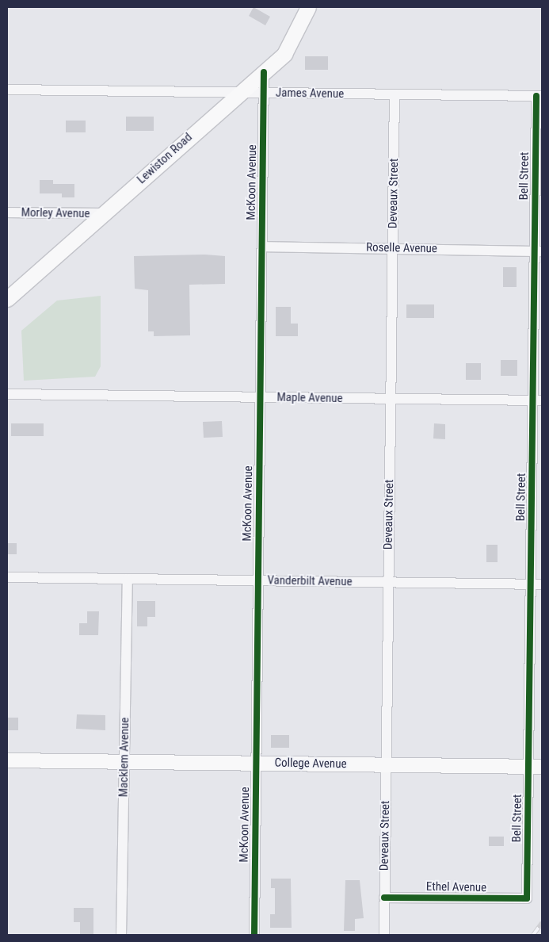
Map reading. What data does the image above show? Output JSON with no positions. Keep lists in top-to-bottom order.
{
  "streets": {
    "main road": ["Lewiston Road", "College Avenue"],
    "street": [
      "James Avenue",
      "Bell Street",
      "McKoon Avenue",
      "Deveaux Street",
      "Morley Avenue",
      "Roselle Avenue",
      "Maple Avenue",
      "Vanderbilt Avenue",
      "Macklem Avenue",
      "Ethel Avenue"
    ]
  },
  "crossings": [
    ["James Avenue", "Lewiston Road"],
    ["James Avenue", "Bell Street"],
    ["James Avenue", "McKoon Avenue"],
    ["James Avenue", "Deveaux Street"],
    ["Lewiston Road", "McKoon Avenue"],
    ["Lewiston Road", "Morley Avenue"],
    ["Bell Street", "Roselle Avenue"],
    ["Bell Street", "Maple Avenue"],
    ["Bell Street", "Vanderbilt Avenue"],
    ["Bell Street", "College Avenue"],
    ["Bell Street", "Ethel Avenue"],
    ["McKoon Avenue", "Roselle Avenue"],
    ["McKoon Avenue", "Maple Avenue"],
    ["McKoon Avenue", "Vanderbilt Avenue"],
    ["McKoon Avenue", "College Avenue"],
    ["Deveaux Street", "Roselle Avenue"],
    ["Deveaux Street", "Maple Avenue"],
    ["Deveaux Street", "Vanderbilt Avenue"],
    ["Deveaux Street", "College Avenue"],
    ["Deveaux Street", "Ethel Avenue"],
    ["Vanderbilt Avenue", "Macklem Avenue"],
    ["Macklem Avenue", "College Avenue"]
  ]
}
